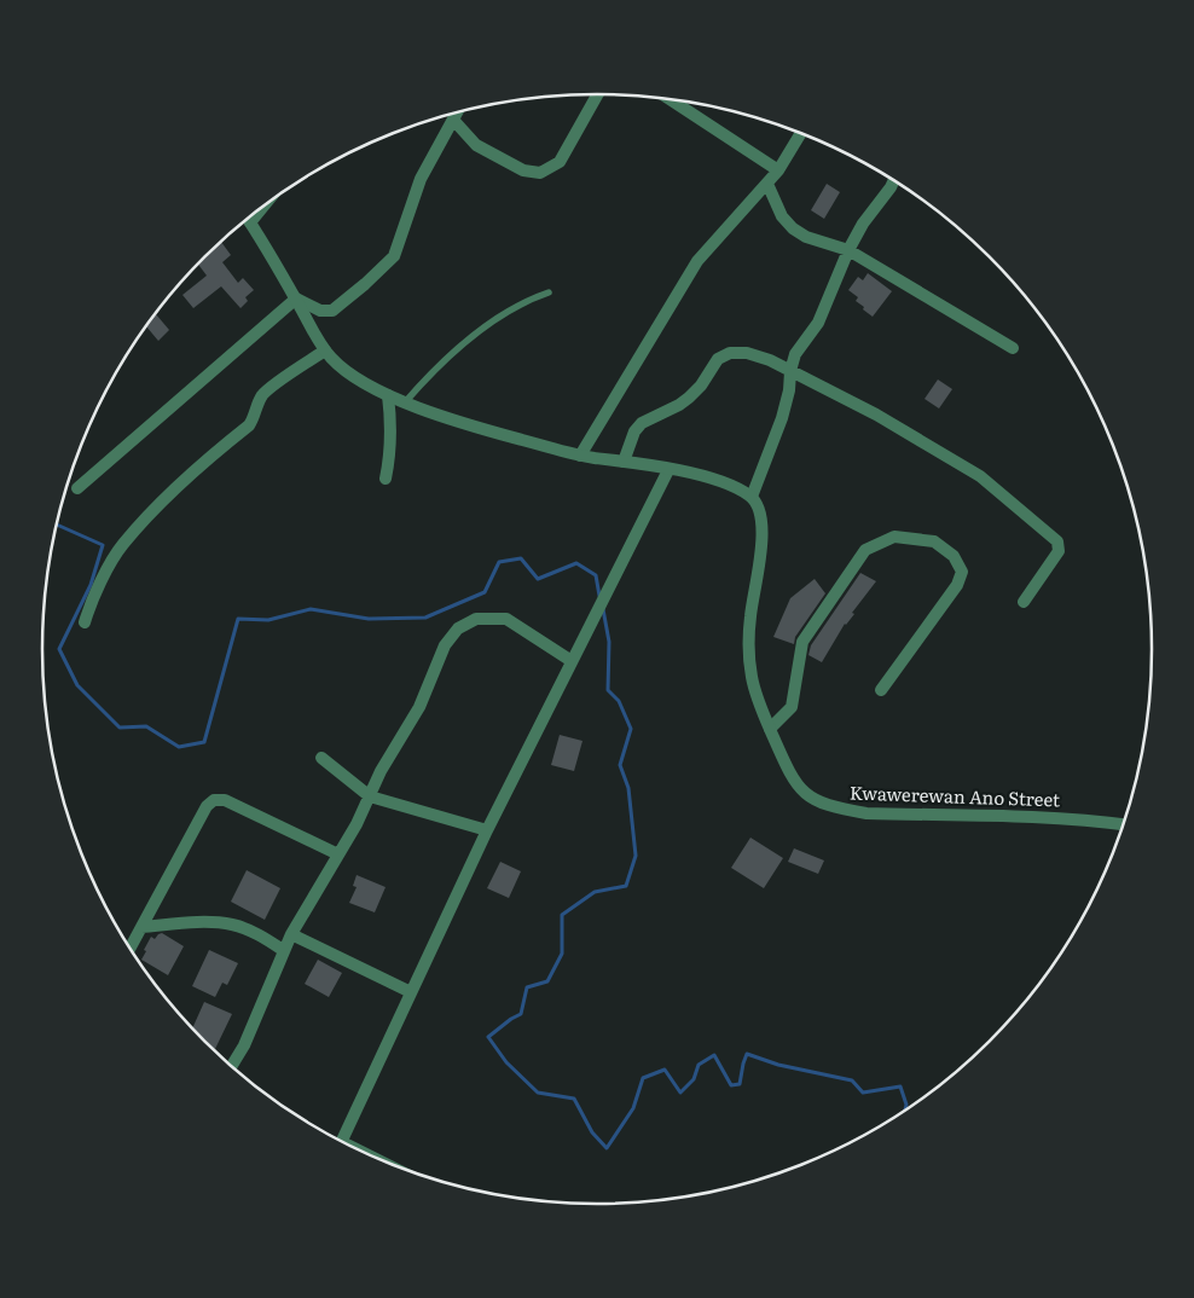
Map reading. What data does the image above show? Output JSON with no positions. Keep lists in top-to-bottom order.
{
  "streets": {
    "street": ["Kwawerewan Ano Street"]
  }
}
